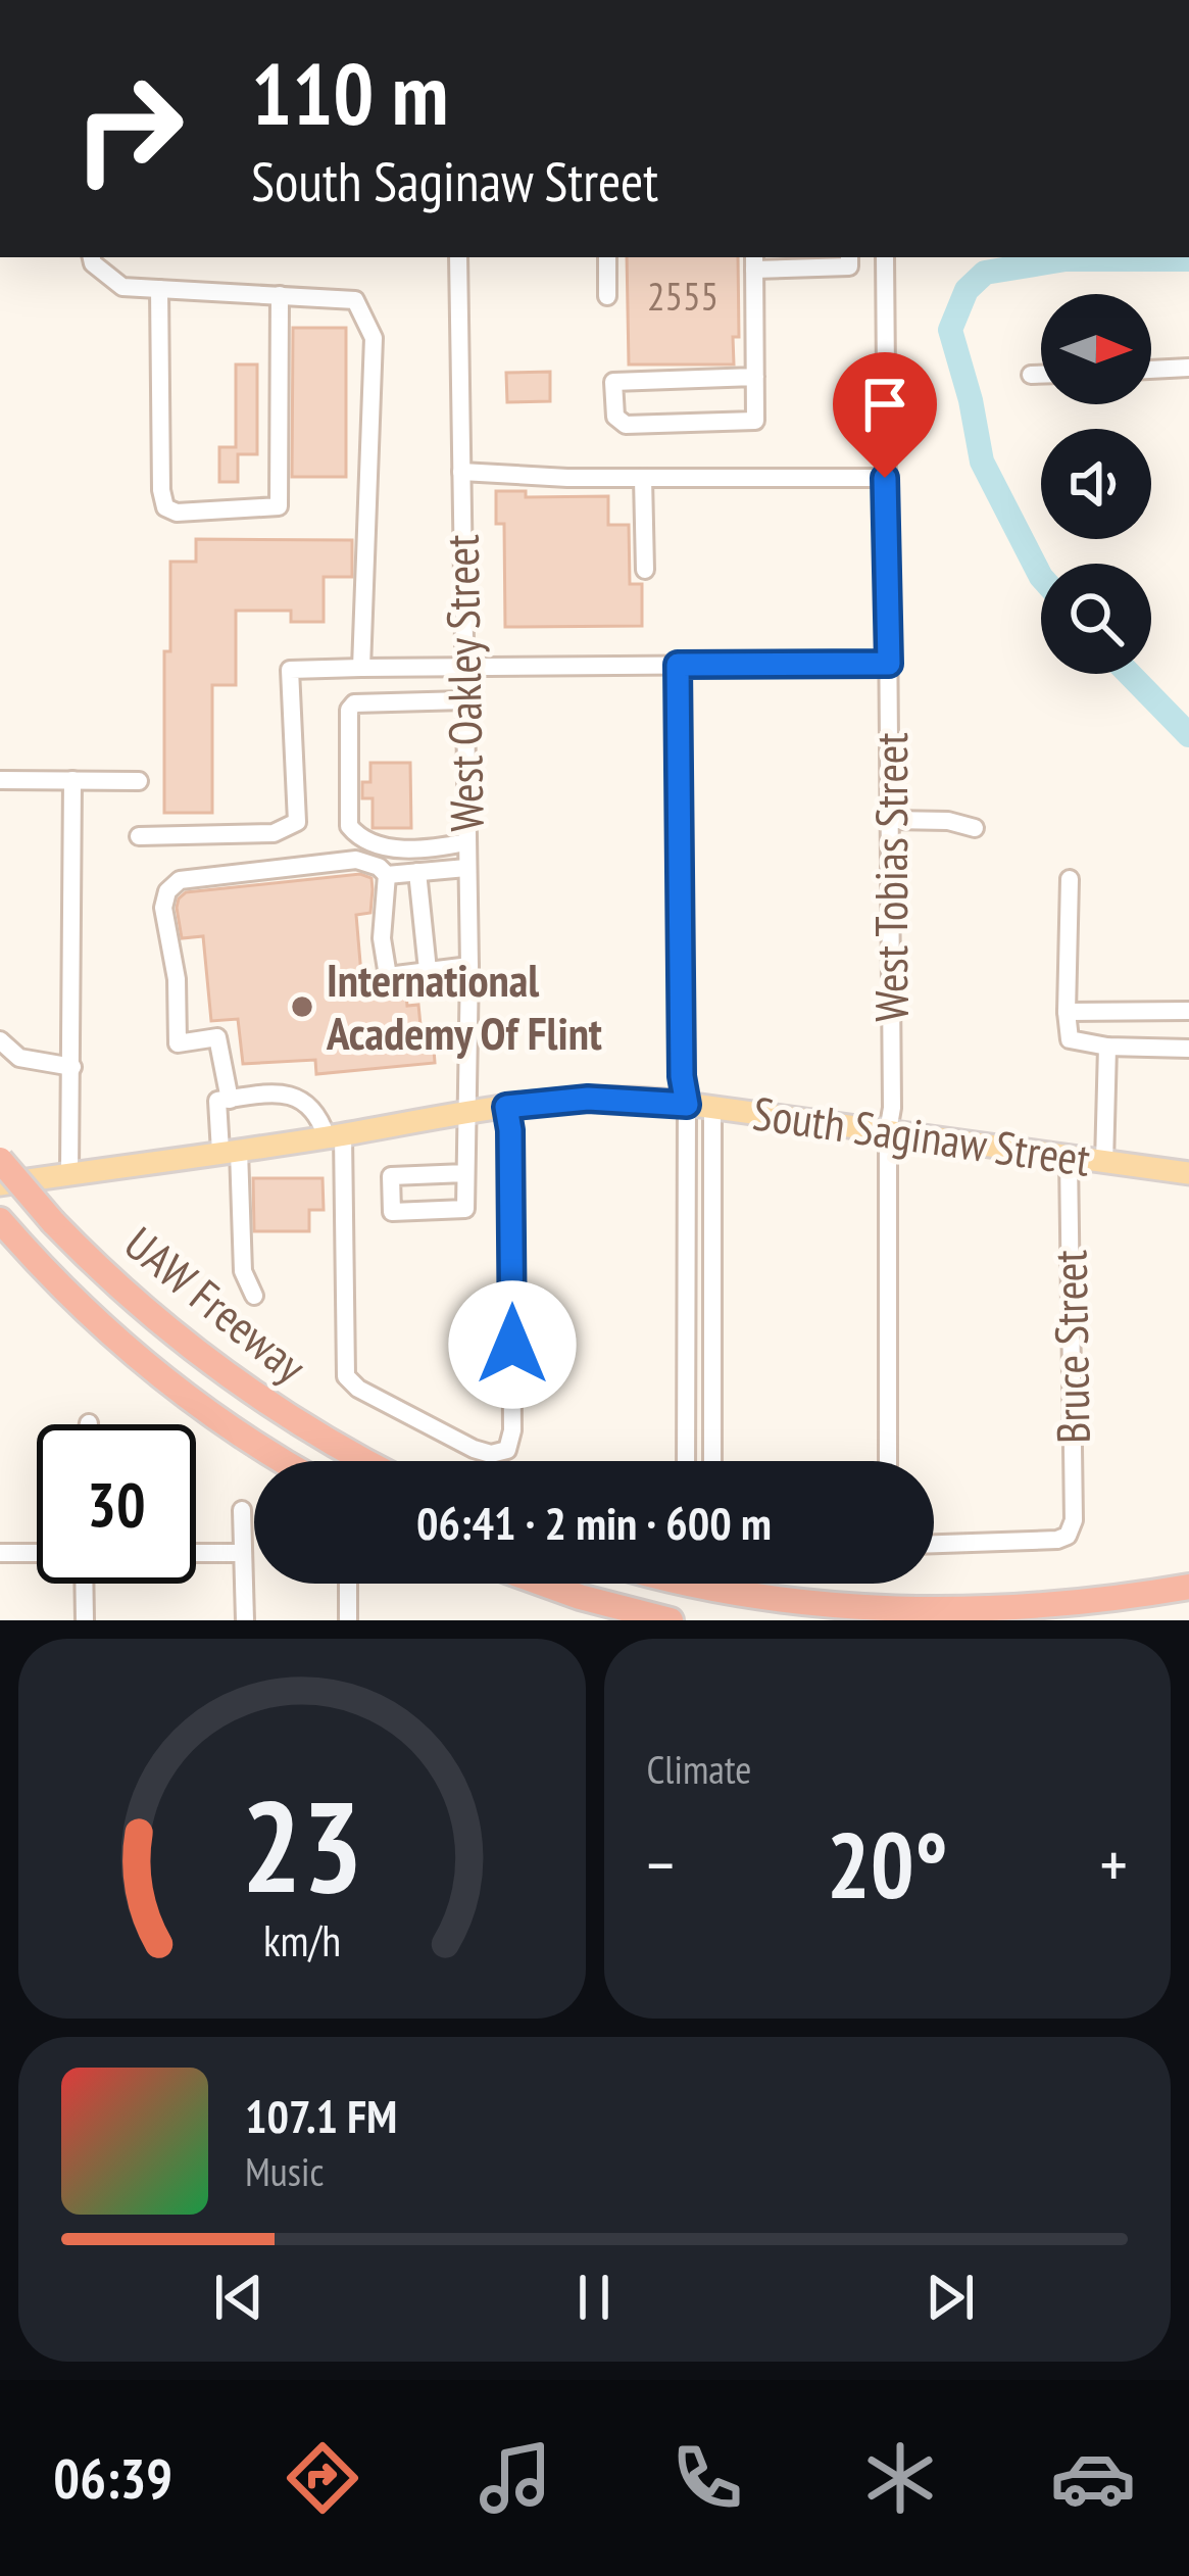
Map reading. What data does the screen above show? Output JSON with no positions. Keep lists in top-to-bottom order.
{
  "streets": {
    "highway": ["UAW Freeway"],
    "main road": ["South Saginaw Street"],
    "street": ["West Oakley Street", "West Tobias Street", "Bruce Street"]
  },
  "crossings": [
    ["West Oakley Street", "South Saginaw Street"],
    ["West Tobias Street", "South Saginaw Street"],
    ["South Saginaw Street", "Bruce Street"]
  ],
  "places": ["International Academy Of Flint"],
  "house_numbers": ["2555"],
  "north": "right",
  "page": {
    "turn": ["110 m", "South Saginaw Street"],
    "limit": "30",
    "trip": "06:41 · 2 min · 600 m",
    "tile": "Climate",
    "heat": ["−", "20°", "+"],
    "song": ["107.1 FM", "Music"],
    "tabs": "06:39",
    "gauge": ["23", "km/h"]
  }
}
